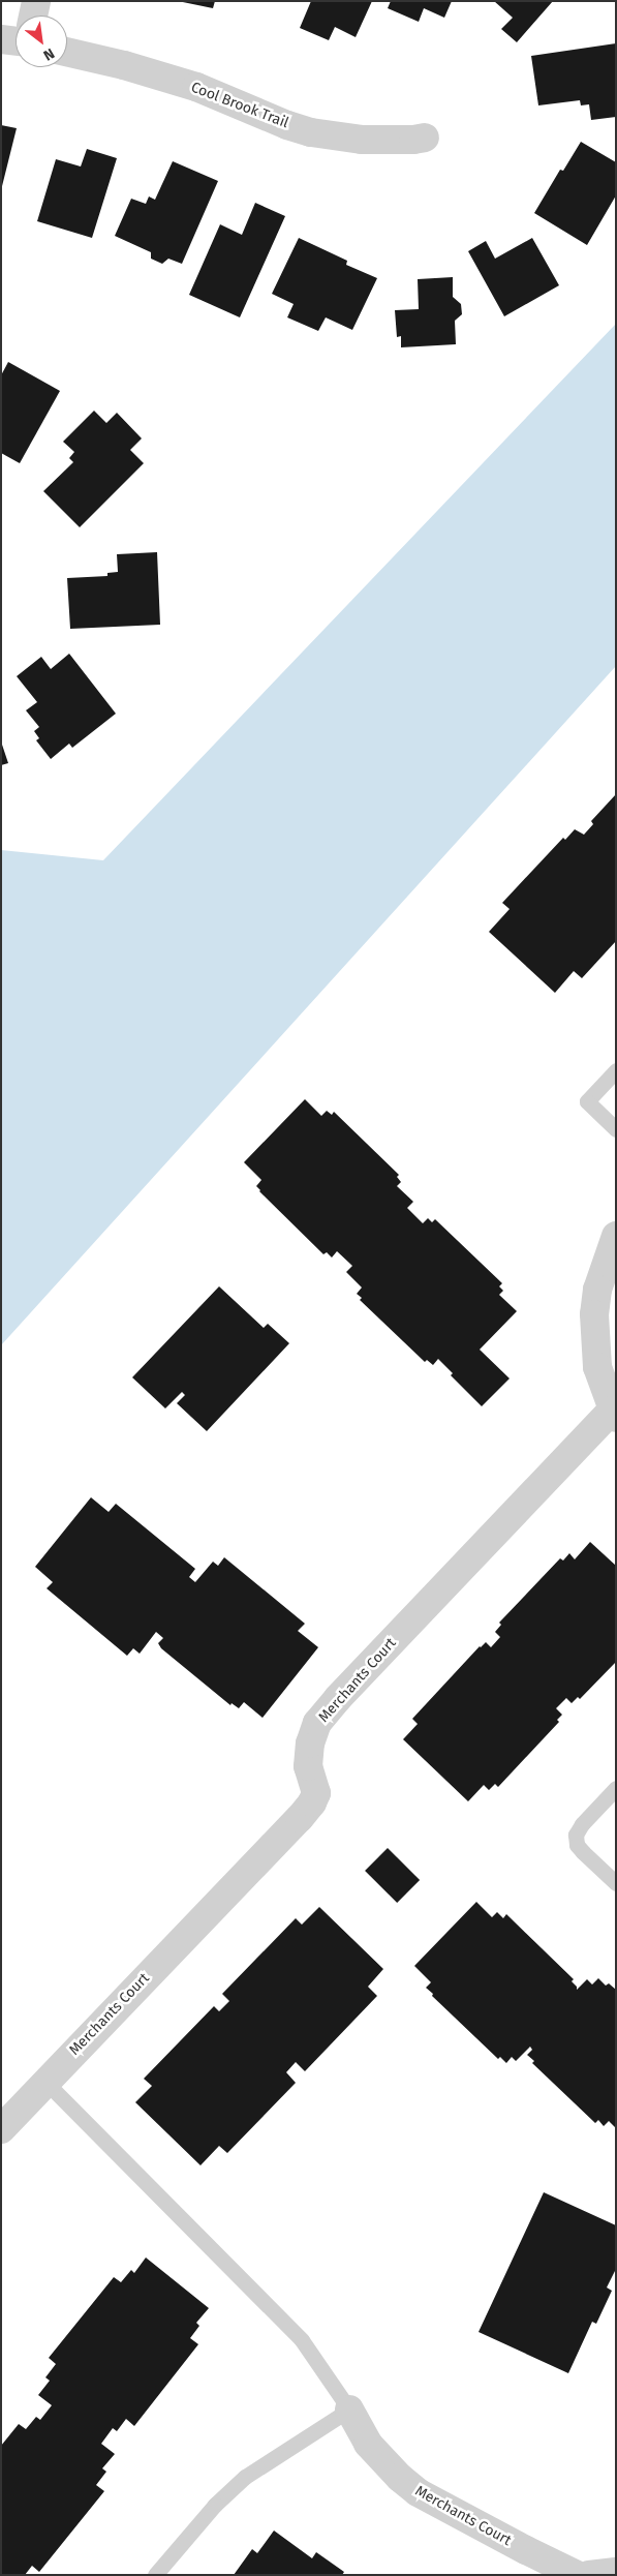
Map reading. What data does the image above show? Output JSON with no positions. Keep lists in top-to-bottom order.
{
  "streets": {
    "street": ["Cool Brook Trail", "Merchants Court"]
  },
  "north": "bottom right"
}
